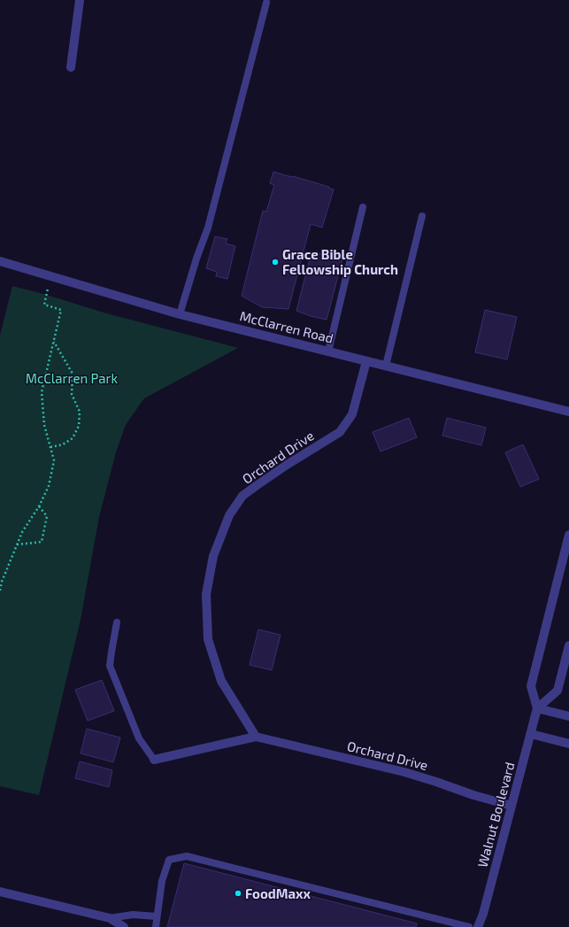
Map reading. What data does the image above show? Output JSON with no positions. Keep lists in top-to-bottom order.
{
  "streets": {
    "street": ["McClarren Road", "Orchard Drive", "Walnut Boulevard"]
  },
  "crossings": [
    ["McClarren Road", "Orchard Drive"],
    ["Orchard Drive", "Walnut Boulevard"]
  ],
  "parks": ["McClarren Park"],
  "places": ["Grace Bible Fellowship Church", "FoodMaxx"]
}
